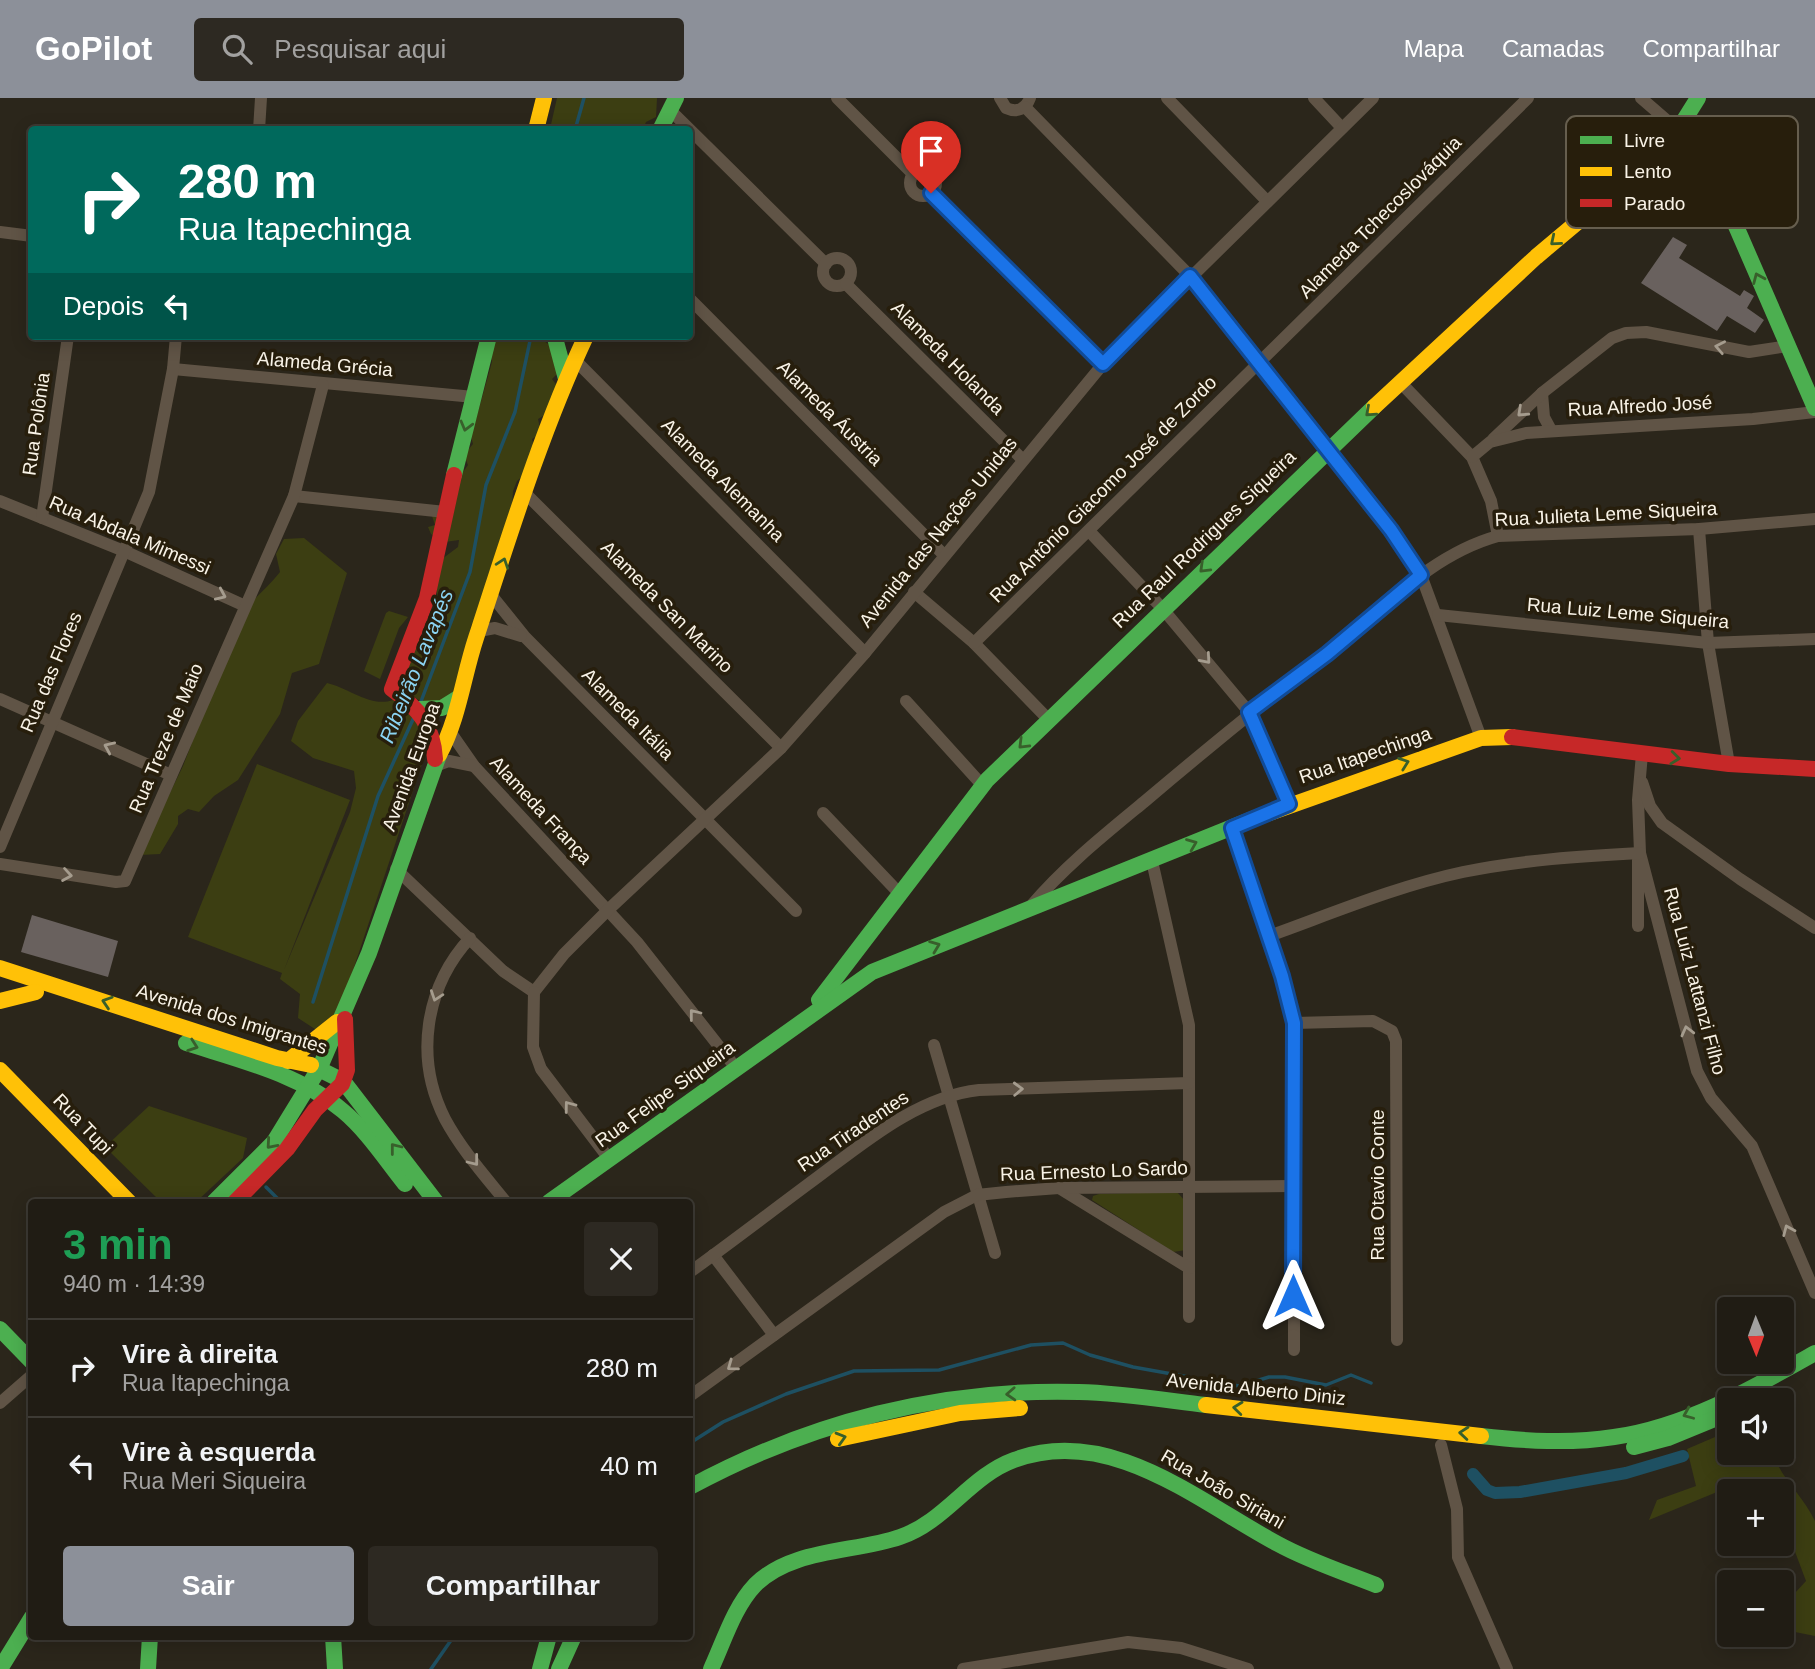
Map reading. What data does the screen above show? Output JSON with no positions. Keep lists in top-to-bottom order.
{
  "streets": {
    "street": [
      "Alameda Tchecoslováquia",
      "Alameda Holanda",
      "Alameda Grécia",
      "Rua Alfredo José",
      "Alameda Áustria",
      "Rua Polônia",
      "Alameda Alemanha",
      "Rua Antônio Giacomo José de Zordo",
      "Rua Julieta Leme Siqueira",
      "Avenida das Nações Unidas",
      "Rua Abdala Mimessi",
      "Rua Raul Rodrigues Siqueira",
      "Alameda San Marino",
      "Rua Luiz Leme Siqueira",
      "Rua das Flores",
      "Alameda Itália",
      "Rua Treze de Maio",
      "Rua Itapechinga",
      "Avenida Europa",
      "Alameda França",
      "Rua Luiz Lattanzi Filho",
      "Avenida dos Imigrantes",
      "Rua Felipe Siqueira",
      "Rua Tupi",
      "Rua Tiradentes",
      "Rua Ernesto Lo Sardo",
      "Rua Otavio Conte",
      "Avenida Alberto Diniz",
      "Rua João Siriani"
    ]
  },
  "crossings": [
    ["Alameda Tchecoslováquia", "Rua Antônio Giacomo José de Zordo"],
    ["Alameda Holanda", "Avenida das Nações Unidas"],
    ["Alameda Grécia", "Rua das Flores"],
    ["Alameda Grécia", "Rua Treze de Maio"],
    ["Alameda Áustria", "Avenida das Nações Unidas"],
    ["Rua Polônia", "Rua Abdala Mimessi"],
    ["Alameda Alemanha", "Avenida das Nações Unidas"],
    ["Alameda Alemanha", "Avenida Europa"],
    ["Rua Julieta Leme Siqueira", "Rua Itapechinga"],
    ["Avenida das Nações Unidas", "Alameda San Marino"],
    ["Avenida das Nações Unidas", "Alameda Itália"],
    ["Avenida das Nações Unidas", "Alameda França"],
    ["Rua Abdala Mimessi", "Rua das Flores"],
    ["Rua Abdala Mimessi", "Rua Treze de Maio"],
    ["Rua Raul Rodrigues Siqueira", "Rua Itapechinga"],
    ["Rua Raul Rodrigues Siqueira", "Rua Felipe Siqueira"],
    ["Alameda San Marino", "Avenida Europa"],
    ["Alameda Itália", "Avenida Europa"],
    ["Rua Itapechinga", "Rua Luiz Lattanzi Filho"],
    ["Rua Itapechinga", "Rua Felipe Siqueira"],
    ["Avenida Europa", "Alameda França"],
    ["Avenida Europa", "Avenida dos Imigrantes"],
    ["Alameda França", "Rua Felipe Siqueira"]
  ],
  "one_way": [
    "Rua Abdala Mimessi",
    "Rua Raul Rodrigues Siqueira",
    "Alameda França",
    "Rua Luiz Lattanzi Filho",
    "Rua Tiradentes"
  ],
  "water": ["Ribeirão Lavapés"],
  "legend": ["Livre", "Lento", "Parado"],
  "north": "bottom",
  "page": {
    "header": "GoPilot",
    "search": "Pesquisar aqui",
    "nav": ["Mapa", "Camadas", "Compartilhar"],
    "turn": ["280 m", "Rua Itapechinga"],
    "then": "Depois",
    "heading": ["3 min", "940 m · 14:39"],
    "map_buttons": ["+", "−"],
    "list": [
      {
        "name": "Vire à direita",
        "note": "Rua Itapechinga",
        "value": "280 m"
      },
      {
        "name": "Vire à esquerda",
        "note": "Rua Meri Siqueira",
        "value": "40 m"
      }
    ],
    "buttons": ["Sair", "Compartilhar"]
  }
}
